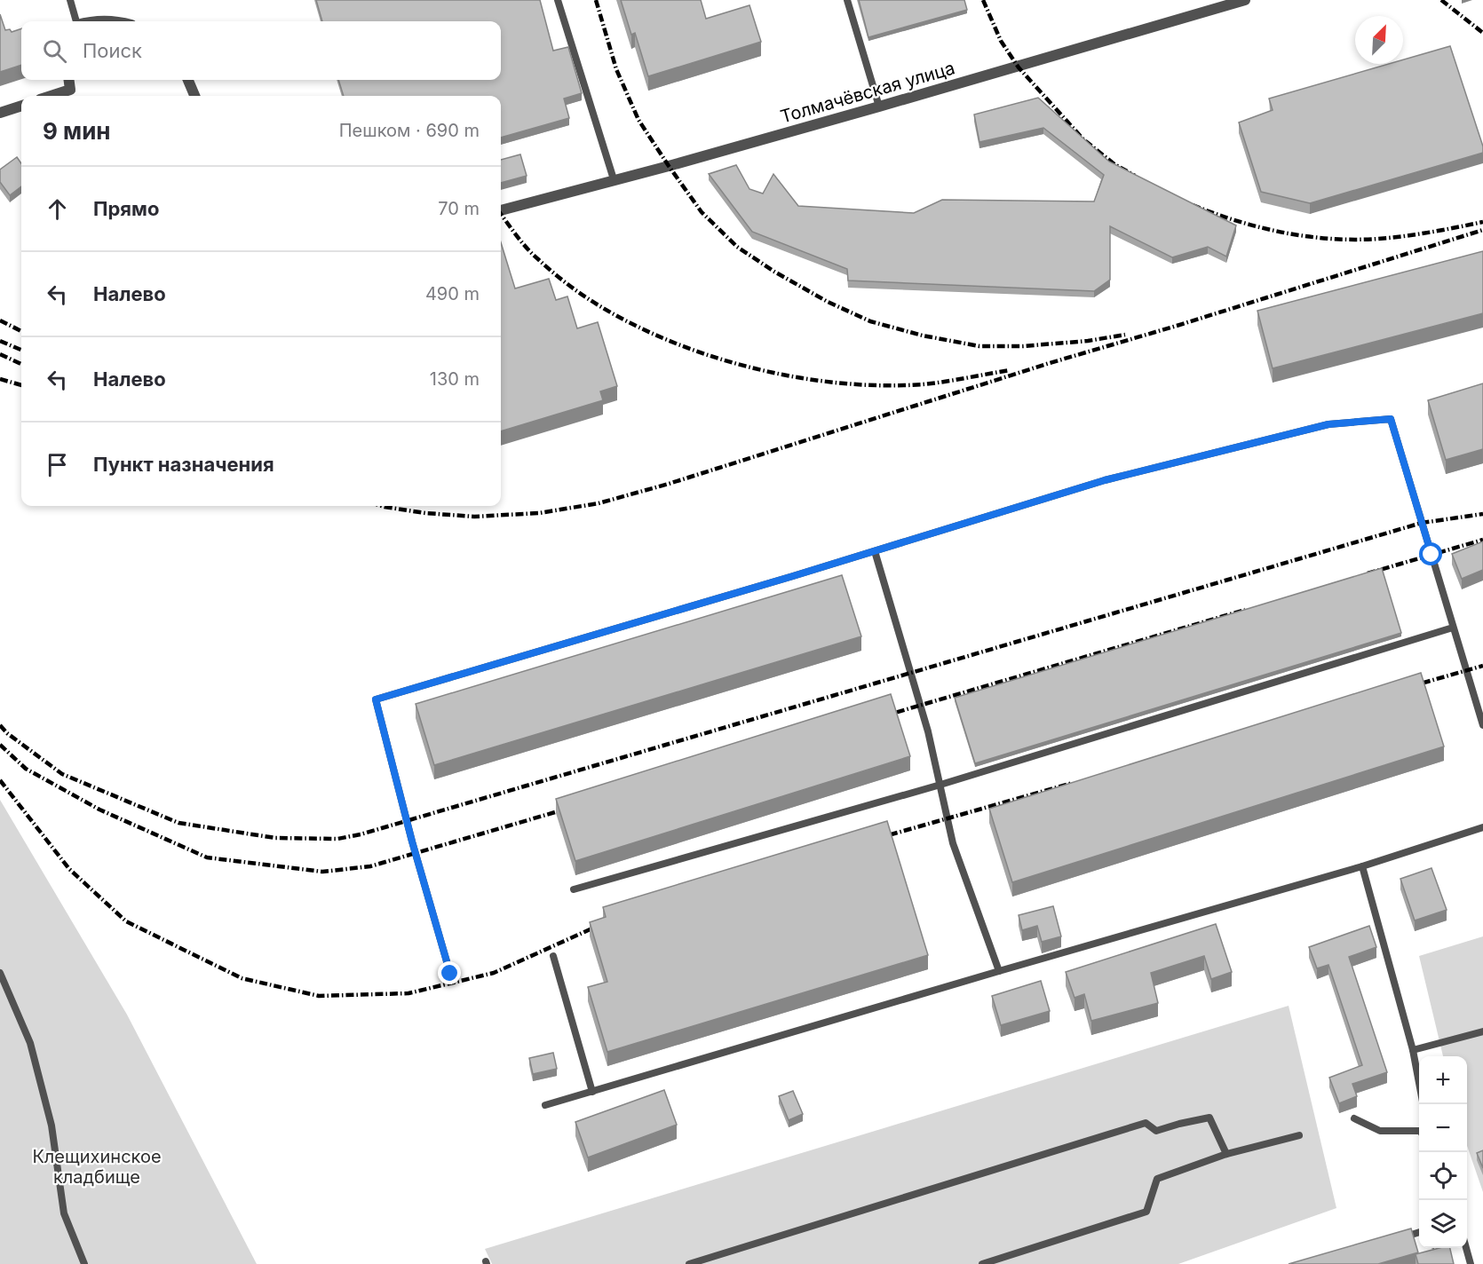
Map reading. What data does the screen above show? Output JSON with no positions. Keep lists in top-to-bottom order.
{
  "streets": {
    "street": ["Толмачёвская улица"]
  },
  "parks": ["Клещихинское кладбище"],
  "north": "top right",
  "page": {
    "search": "Поиск",
    "heading": ["9 мин", "Пешком · 690 m"],
    "list": [
      ["Прямо", "70 m"],
      ["Налево", "490 m"],
      ["Налево", "130 m"],
      "Пункт назначения"
    ],
    "map_buttons": ["+", "−"]
  }
}
